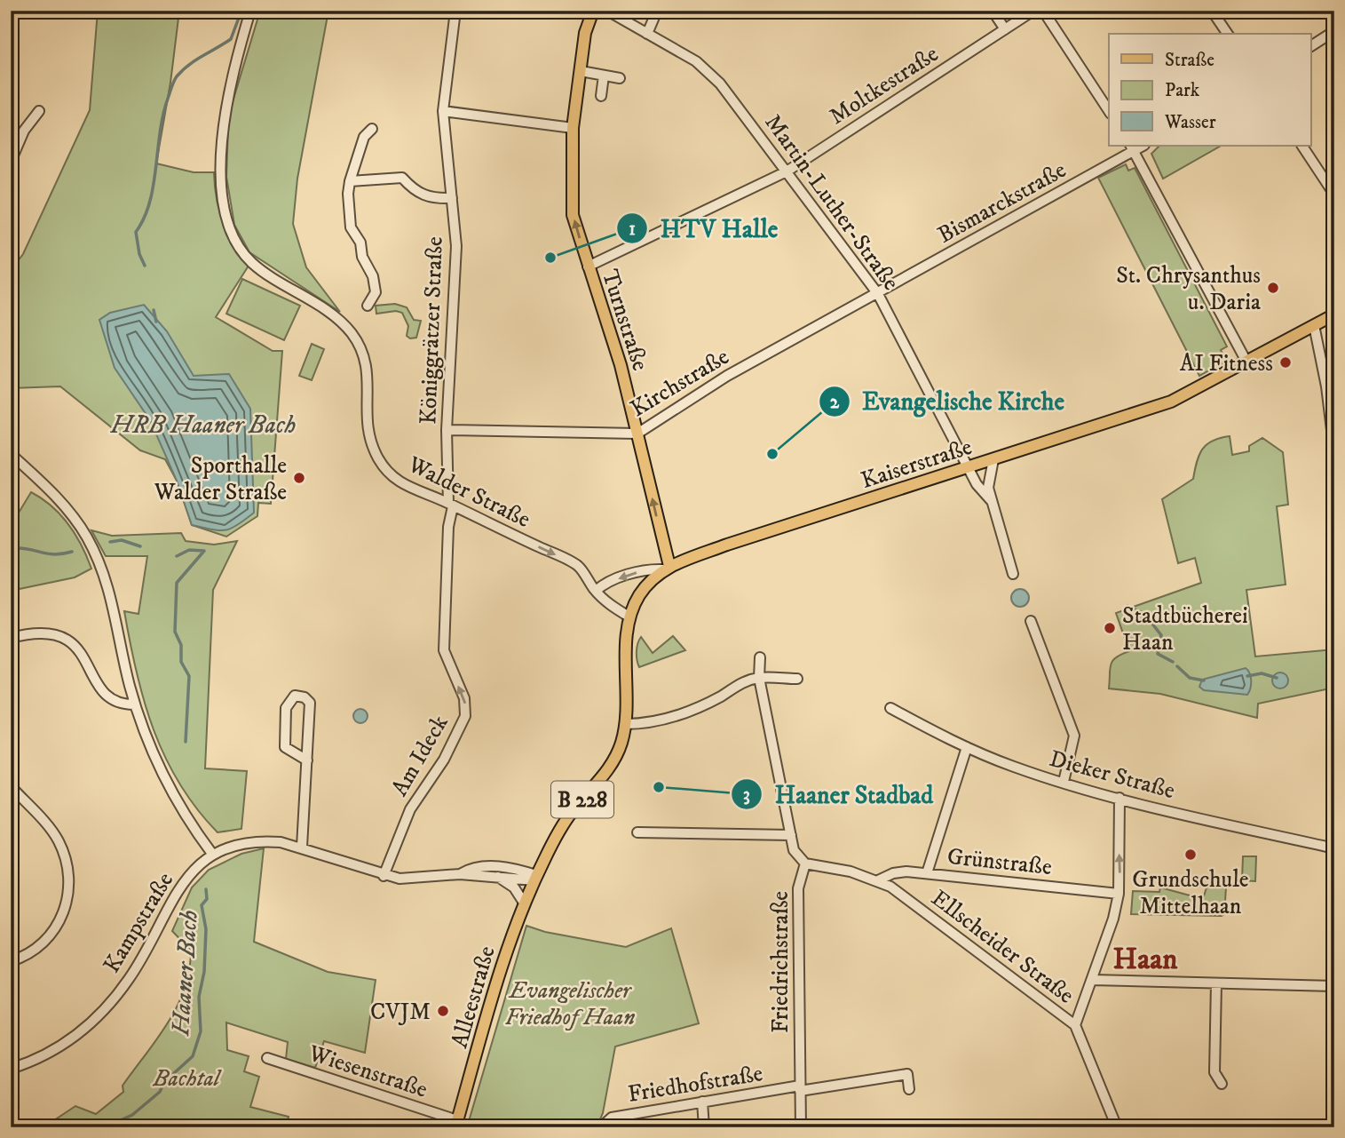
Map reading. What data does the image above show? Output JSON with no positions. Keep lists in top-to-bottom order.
{
  "streets": {
    "main road": [
      "Turnstraße",
      "Kaiserstraße",
      "B 228",
      "Alleestraße"
    ],
    "street": [
      "Moltkestraße",
      "Martin-Luther-Straße",
      "Bismarckstraße",
      "Königgrätzer Straße",
      "Kirchstraße",
      "Walder Straße",
      "Am Ideck",
      "Dieker Straße",
      "Grünstraße",
      "Kampstraße",
      "Ellscheider Straße",
      "Friedrichstraße",
      "Wiesenstraße",
      "Friedhofstraße"
    ]
  },
  "crossings": [
    ["Moltkestraße", "Martin-Luther-Straße"],
    ["Moltkestraße", "Turnstraße"],
    ["Martin-Luther-Straße", "Bismarckstraße"],
    ["Martin-Luther-Straße", "Kirchstraße"],
    ["Martin-Luther-Straße", "Kaiserstraße"],
    ["Bismarckstraße", "Kirchstraße"],
    ["Turnstraße", "Kirchstraße"],
    ["Turnstraße", "Kaiserstraße"],
    ["Königgrätzer Straße", "Kirchstraße"],
    ["Königgrätzer Straße", "Walder Straße"],
    ["Königgrätzer Straße", "Am Ideck"],
    ["Kaiserstraße", "Walder Straße"],
    ["Kaiserstraße", "B 228"],
    ["Kaiserstraße", "Kampstraße"],
    ["Kaiserstraße", "Alleestraße"],
    ["Walder Straße", "Am Ideck"],
    ["Am Ideck", "Kampstraße"],
    ["Grünstraße", "Ellscheider Straße"],
    ["Kampstraße", "Alleestraße"],
    ["Ellscheider Straße", "Friedrichstraße"],
    ["Friedrichstraße", "Friedhofstraße"],
    ["Alleestraße", "Wiesenstraße"]
  ],
  "one_way": ["Turnstraße", "Am Ideck"],
  "districts": ["Haan"],
  "water": ["HRB Haaner Bach", "Haaner Bach"],
  "parks": ["Evangelischer Friedhof Haan", "Bachtal"],
  "places": [
    "HTV Halle",
    "St. Chrysanthus u. Daria",
    "AI Fitness",
    "Evangelische Kirche",
    "Sporthalle Walder Straße",
    "Stadtbücherei Haan",
    "Haaner Stadbad",
    "Grundschule Mittelhaan",
    "CVJM"
  ],
  "legend": ["Straße", "Park", "Wasser"]
}
